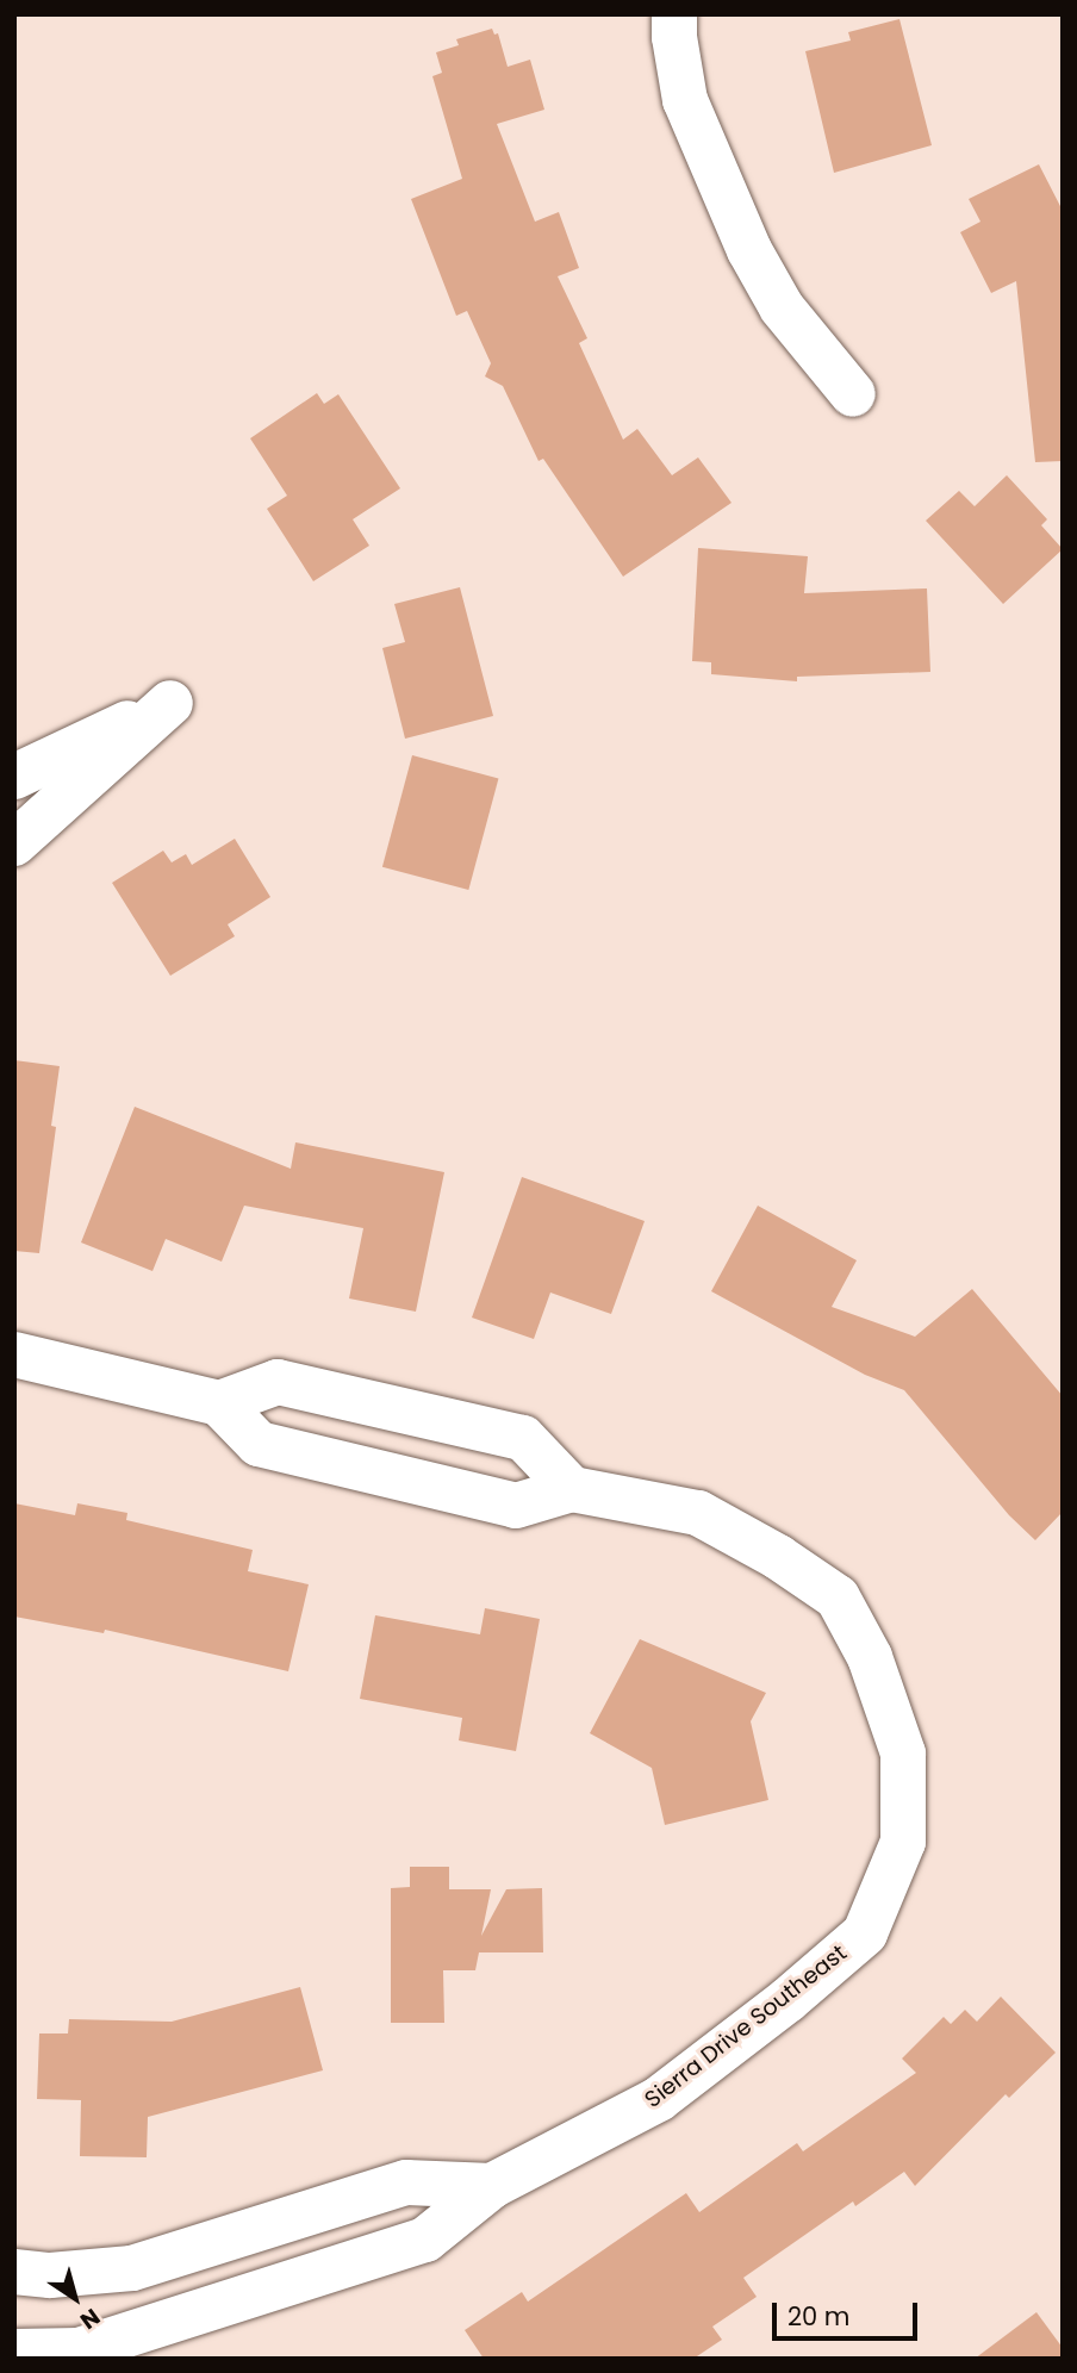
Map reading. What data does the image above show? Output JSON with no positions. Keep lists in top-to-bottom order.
{
  "streets": {
    "street": ["Sierra Drive Southeast"]
  },
  "scale_bar": "20 m",
  "north": "bottom right"
}
